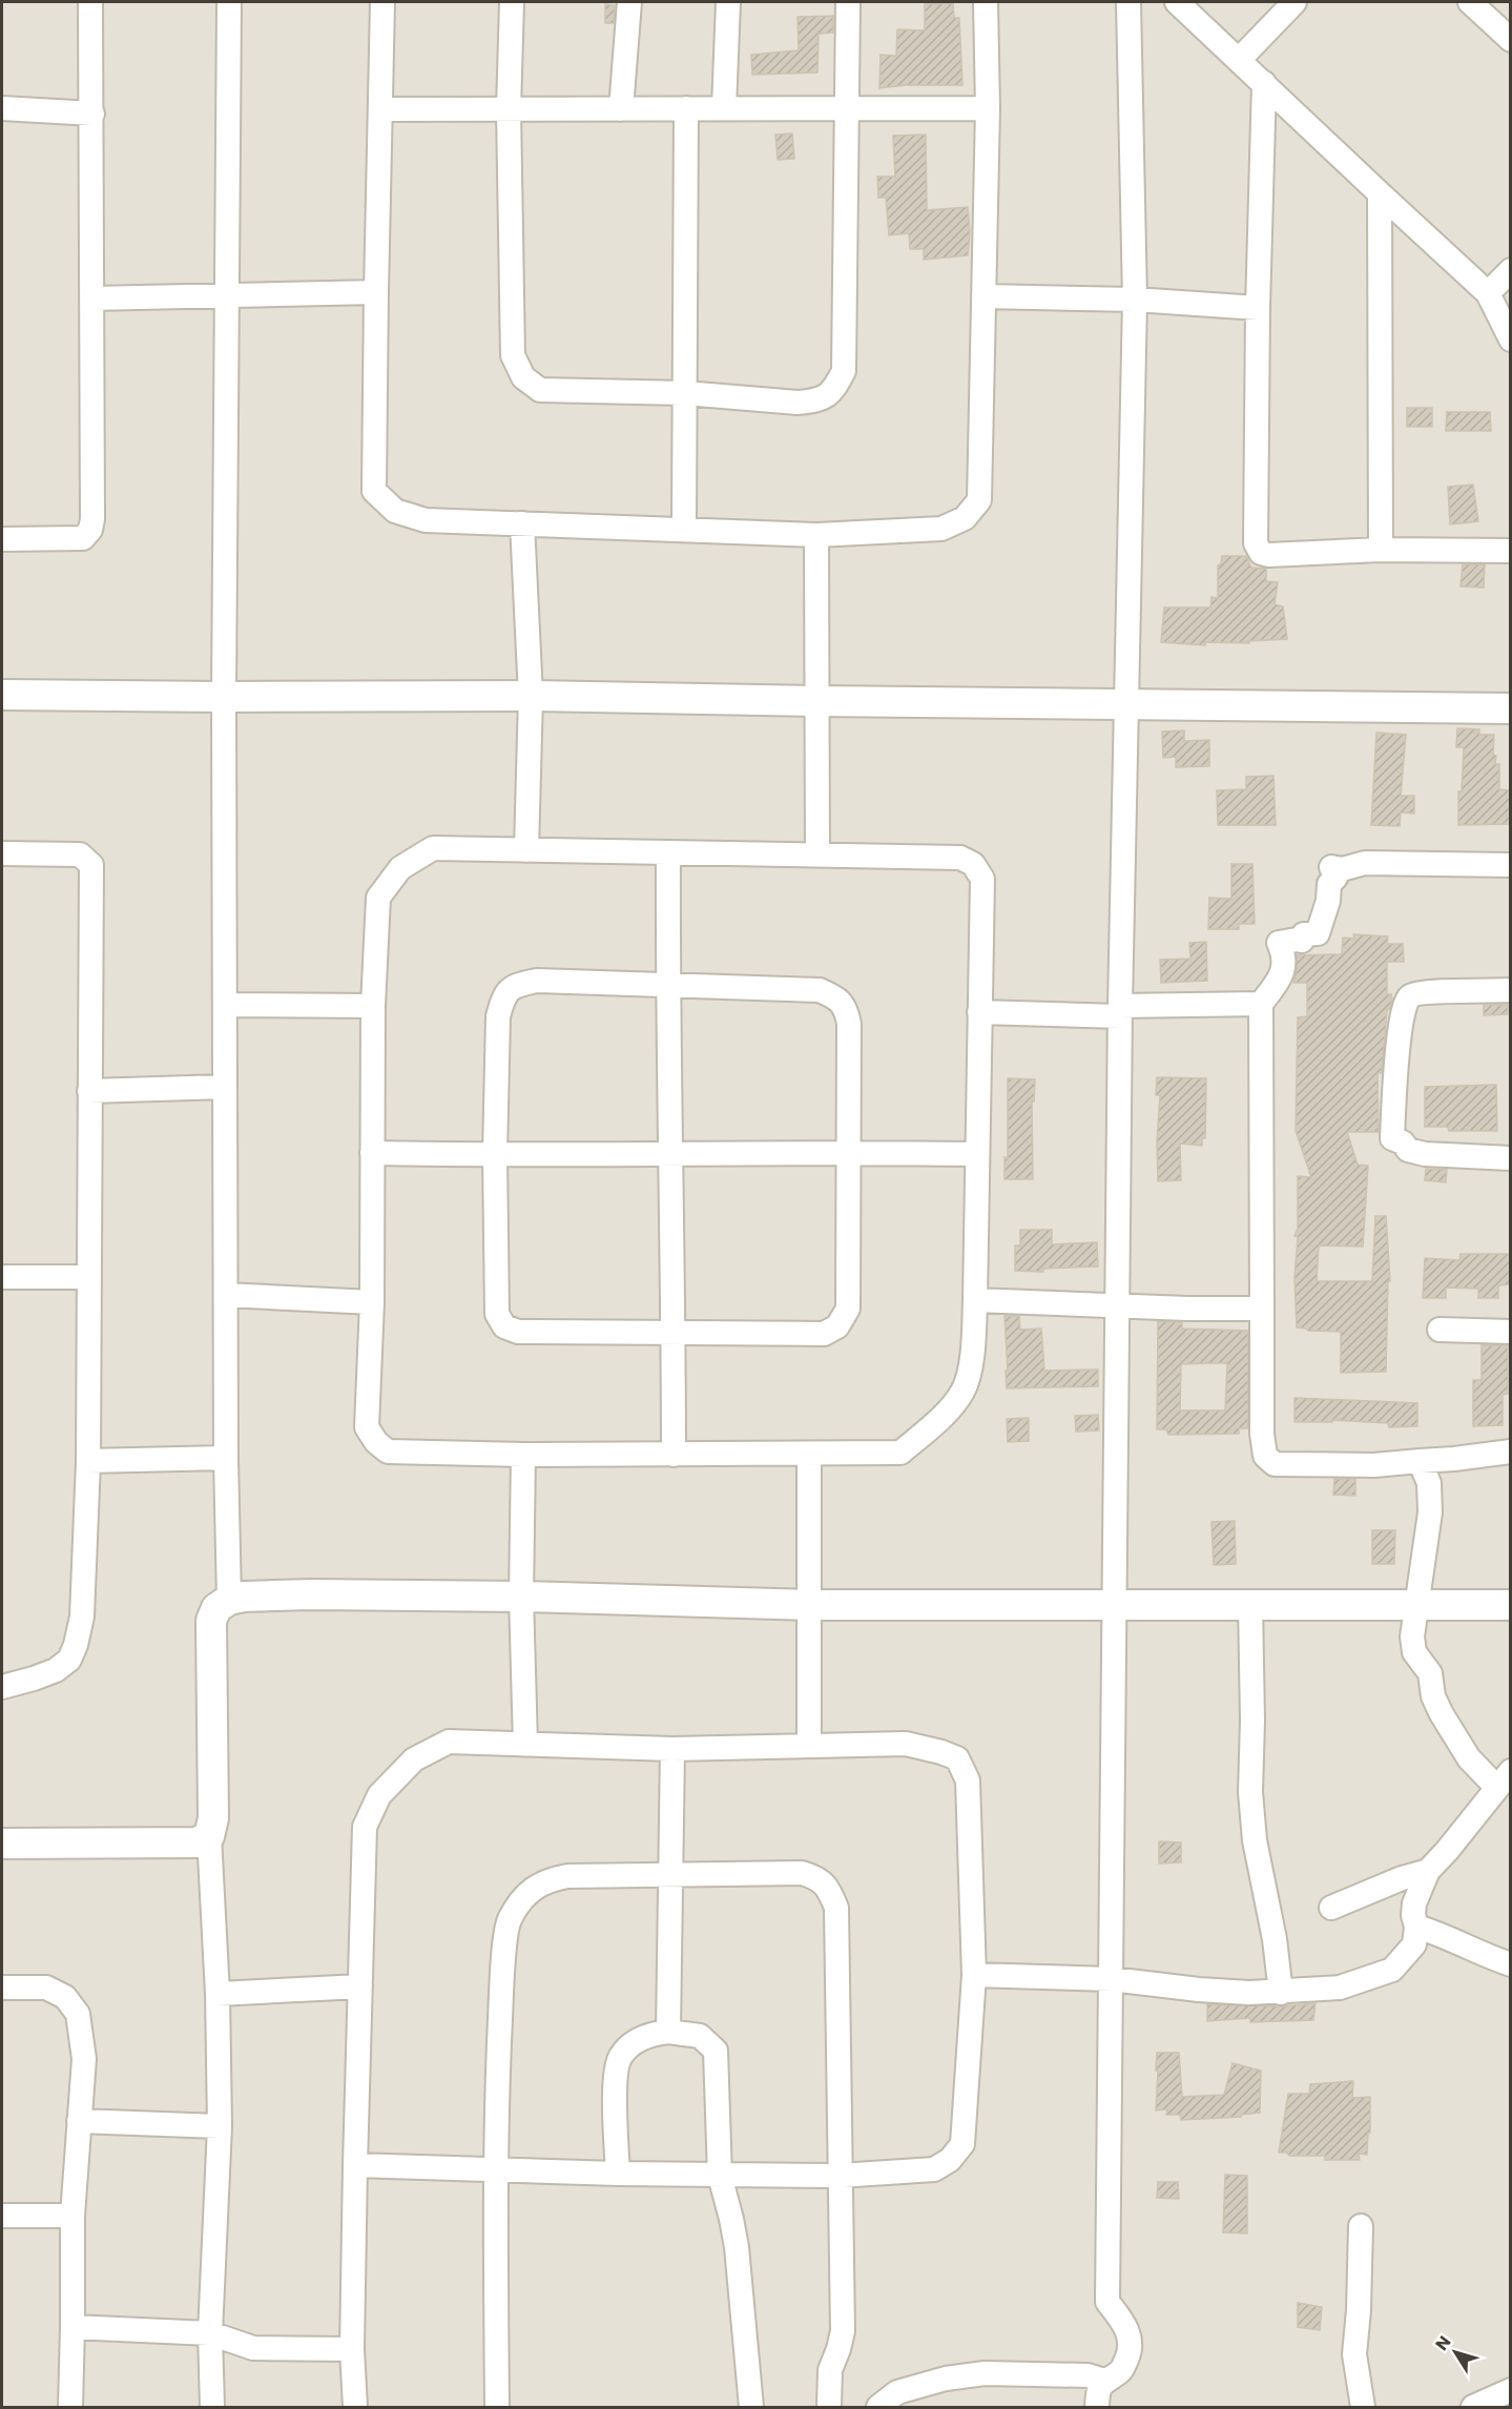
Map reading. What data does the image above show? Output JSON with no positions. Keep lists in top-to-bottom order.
{
  "north": "top left"
}
